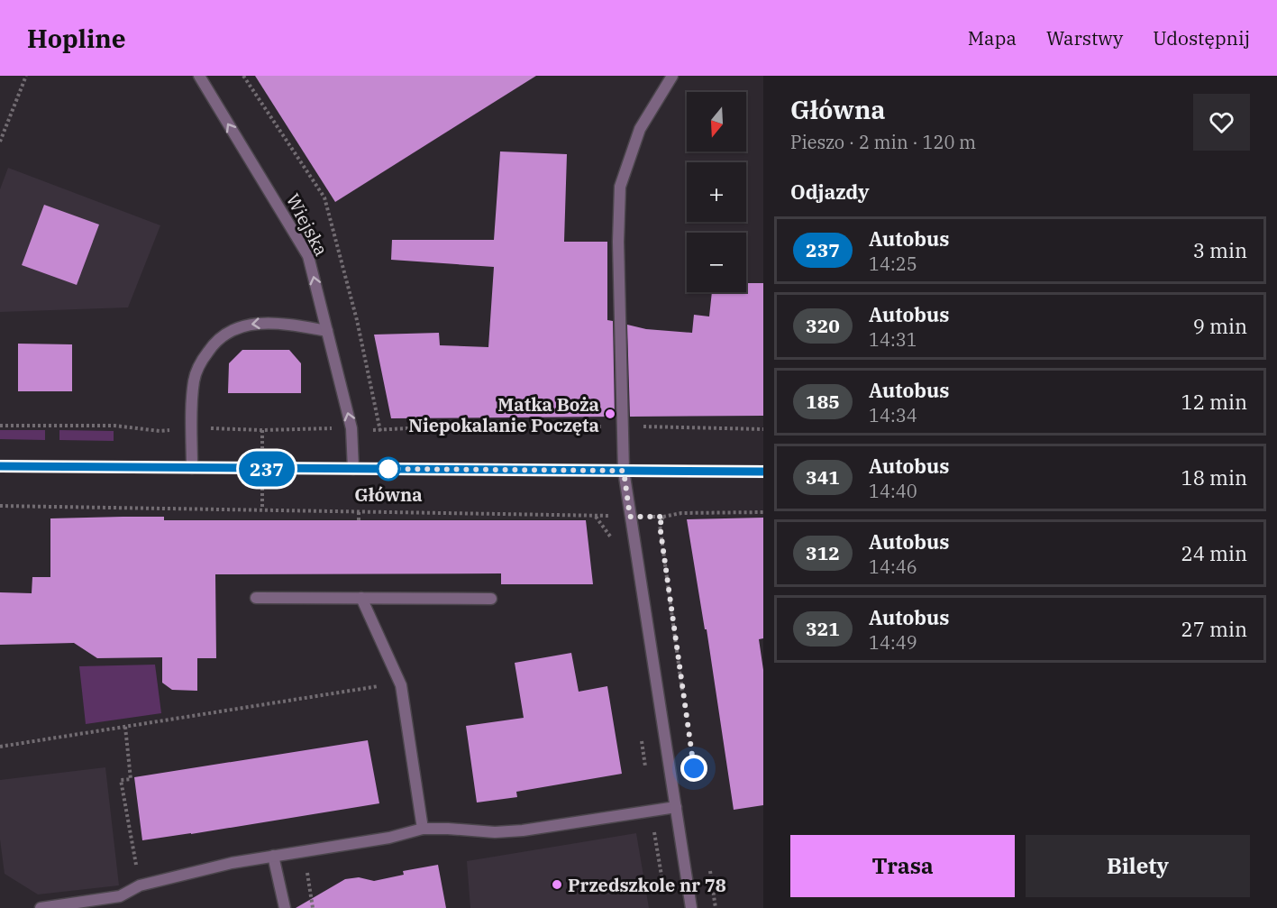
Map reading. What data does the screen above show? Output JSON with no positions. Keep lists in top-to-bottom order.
{
  "streets": {
    "street": ["Wiejska"]
  },
  "one_way": ["Wiejska"],
  "places": ["Matka Boża Niepokalanie Poczęta", "Główna", "Przedszkole nr 78"],
  "lines": ["bus line 237"],
  "north": "bottom",
  "page": {
    "header": "Hopline",
    "nav": ["Mapa", "Warstwy", "Udostępnij"],
    "on_map": "237",
    "heading": [
      ["Główna", "Pieszo · 2 min · 120 m"],
      "Odjazdy"
    ],
    "map_buttons": ["+", "−"],
    "list": [
      {
        "mark": "237",
        "name": "Autobus",
        "note": "14:25",
        "value": "3 min"
      },
      {
        "mark": "320",
        "name": "Autobus",
        "note": "14:31",
        "value": "9 min"
      },
      {
        "mark": "185",
        "name": "Autobus",
        "note": "14:34",
        "value": "12 min"
      },
      {
        "mark": "341",
        "name": "Autobus",
        "note": "14:40",
        "value": "18 min"
      },
      {
        "mark": "312",
        "name": "Autobus",
        "note": "14:46",
        "value": "24 min"
      },
      {
        "mark": "321",
        "name": "Autobus",
        "note": "14:49",
        "value": "27 min"
      }
    ],
    "buttons": ["Trasa", "Bilety"]
  }
}
